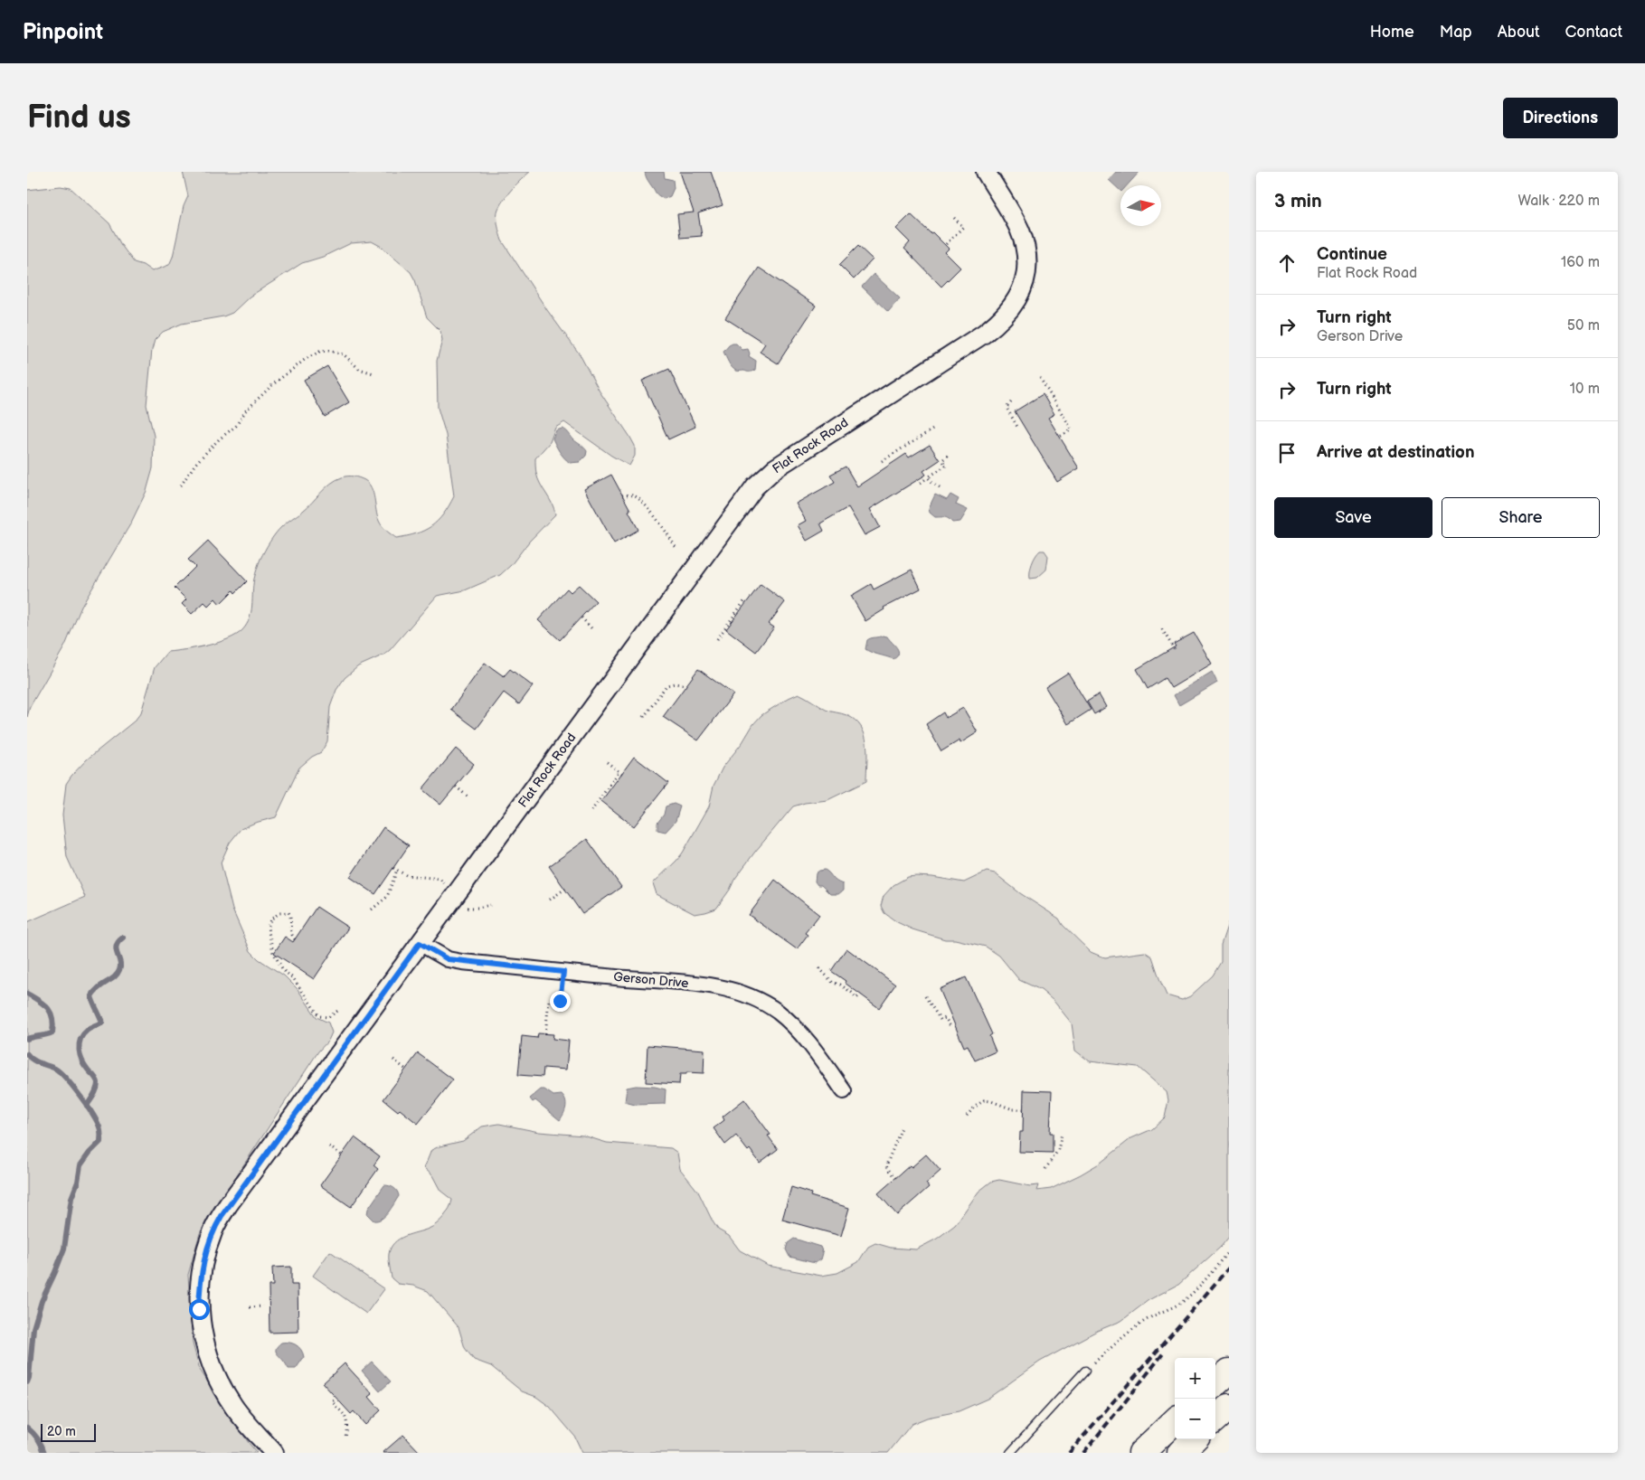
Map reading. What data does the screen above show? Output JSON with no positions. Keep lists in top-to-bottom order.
{
  "streets": {
    "street": ["Flat Rock Road", "Gerson Drive"]
  },
  "crossings": [
    ["Flat Rock Road", "Gerson Drive"]
  ],
  "scale_bar": "20 m",
  "north": "right",
  "page": {
    "header": "Pinpoint",
    "nav": [
      "Home",
      "Map",
      "About",
      "Contact"
    ],
    "buttons": [
      "Directions",
      ["Save", "Share"]
    ],
    "title": "Find us",
    "heading": ["3 min", "Walk · 220 m"],
    "list": [
      ["Continue", "Flat Rock Road", "160 m"],
      ["Turn right", "Gerson Drive", "50 m"],
      ["Turn right", "10 m"],
      "Arrive at destination"
    ],
    "map_buttons": ["+", "−"],
    "scale": "20 m"
  }
}
